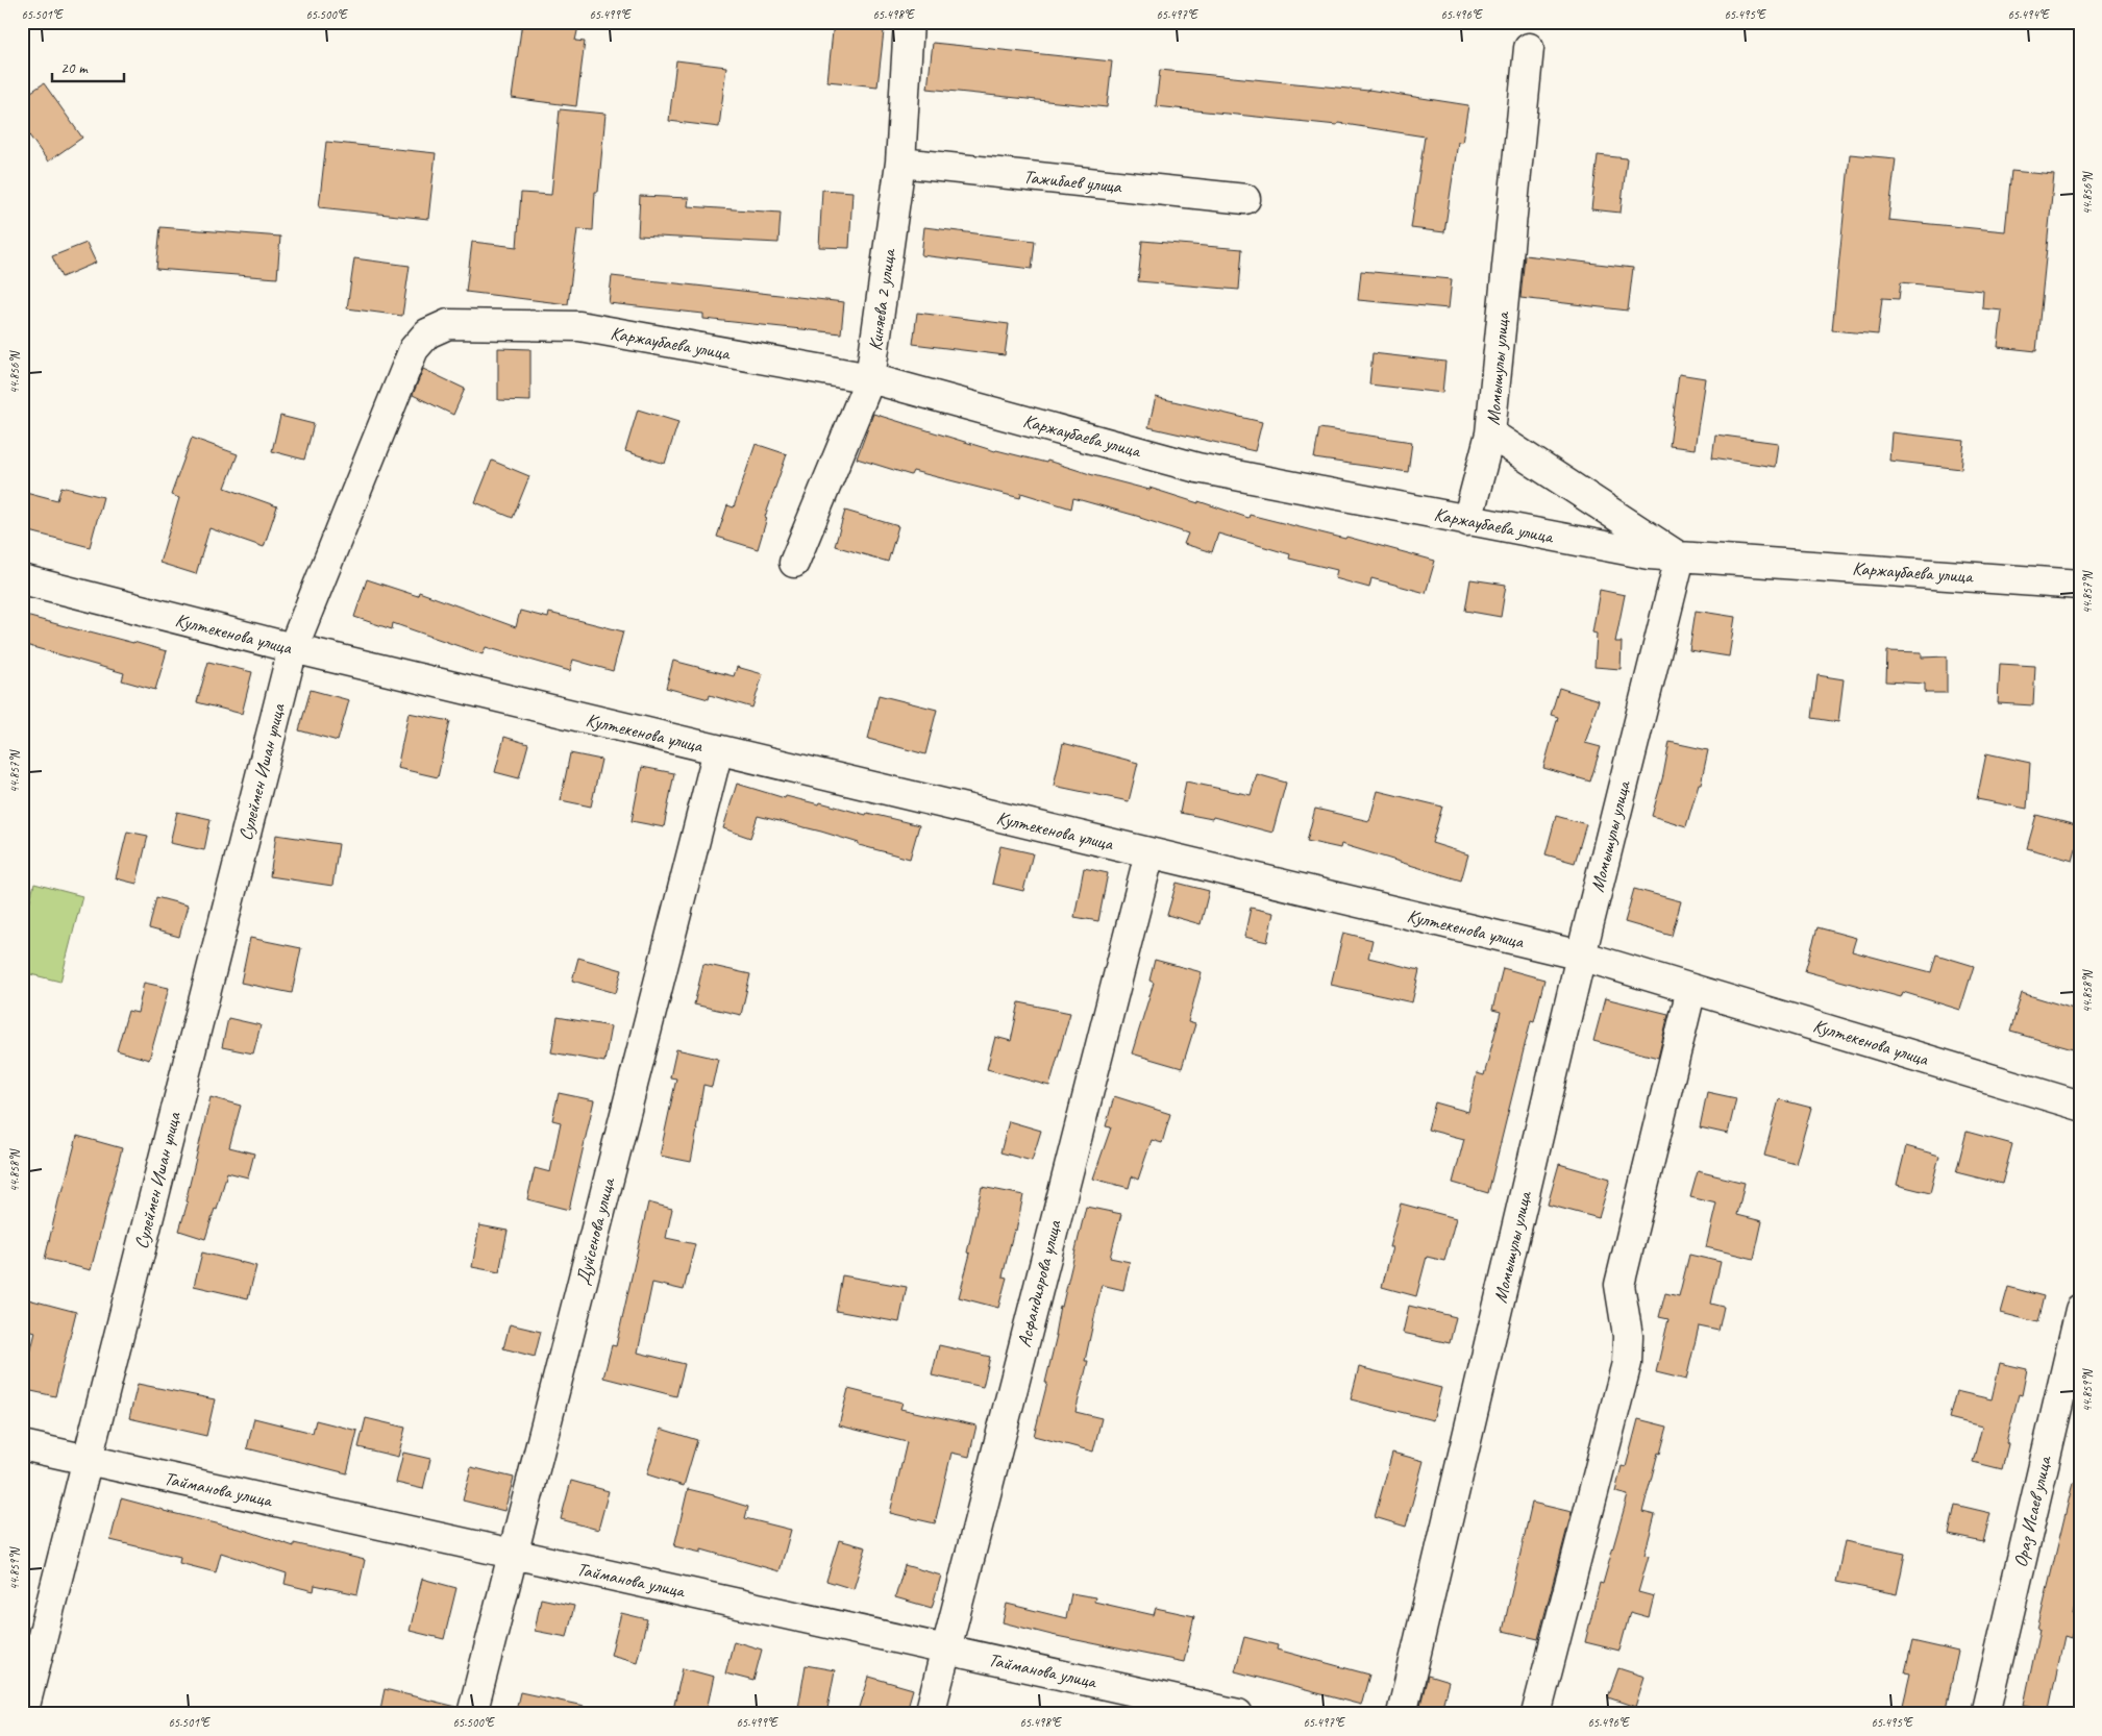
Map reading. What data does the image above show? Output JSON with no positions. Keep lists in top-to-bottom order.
{
  "streets": {
    "street": [
      "Тажибаев улица",
      "Киняева 2 улица",
      "Каржаубаева улица",
      "Момышулы улица",
      "Култекенова улица",
      "Сулеймен Ишан улица",
      "Дуйсенова улица",
      "Асфандиярова улица",
      "Тайманова улица",
      "Ораз Исаев улица"
    ]
  },
  "crossings": [
    ["Тажибаев улица", "Киняева 2 улица"],
    ["Киняева 2 улица", "Каржаубаева улица"],
    ["Каржаубаева улица", "Момышулы улица"],
    ["Каржаубаева улица", "Култекенова улица"],
    ["Каржаубаева улица", "Сулеймен Ишан улица"],
    ["Момышулы улица", "Култекенова улица"],
    ["Култекенова улица", "Сулеймен Ишан улица"],
    ["Култекенова улица", "Дуйсенова улица"],
    ["Култекенова улица", "Асфандиярова улица"],
    ["Сулеймен Ишан улица", "Тайманова улица"],
    ["Дуйсенова улица", "Тайманова улица"],
    ["Асфандиярова улица", "Тайманова улица"]
  ],
  "scale_bar": "20 m",
  "coordinates": [
    "65.501°E",
    "65.500°E",
    "65.499°E",
    "65.498°E",
    "65.497°E",
    "65.496°E",
    "65.495°E",
    "65.494°E",
    "44.856°N",
    "44.857°N",
    "44.858°N",
    "44.859°N"
  ]
}
